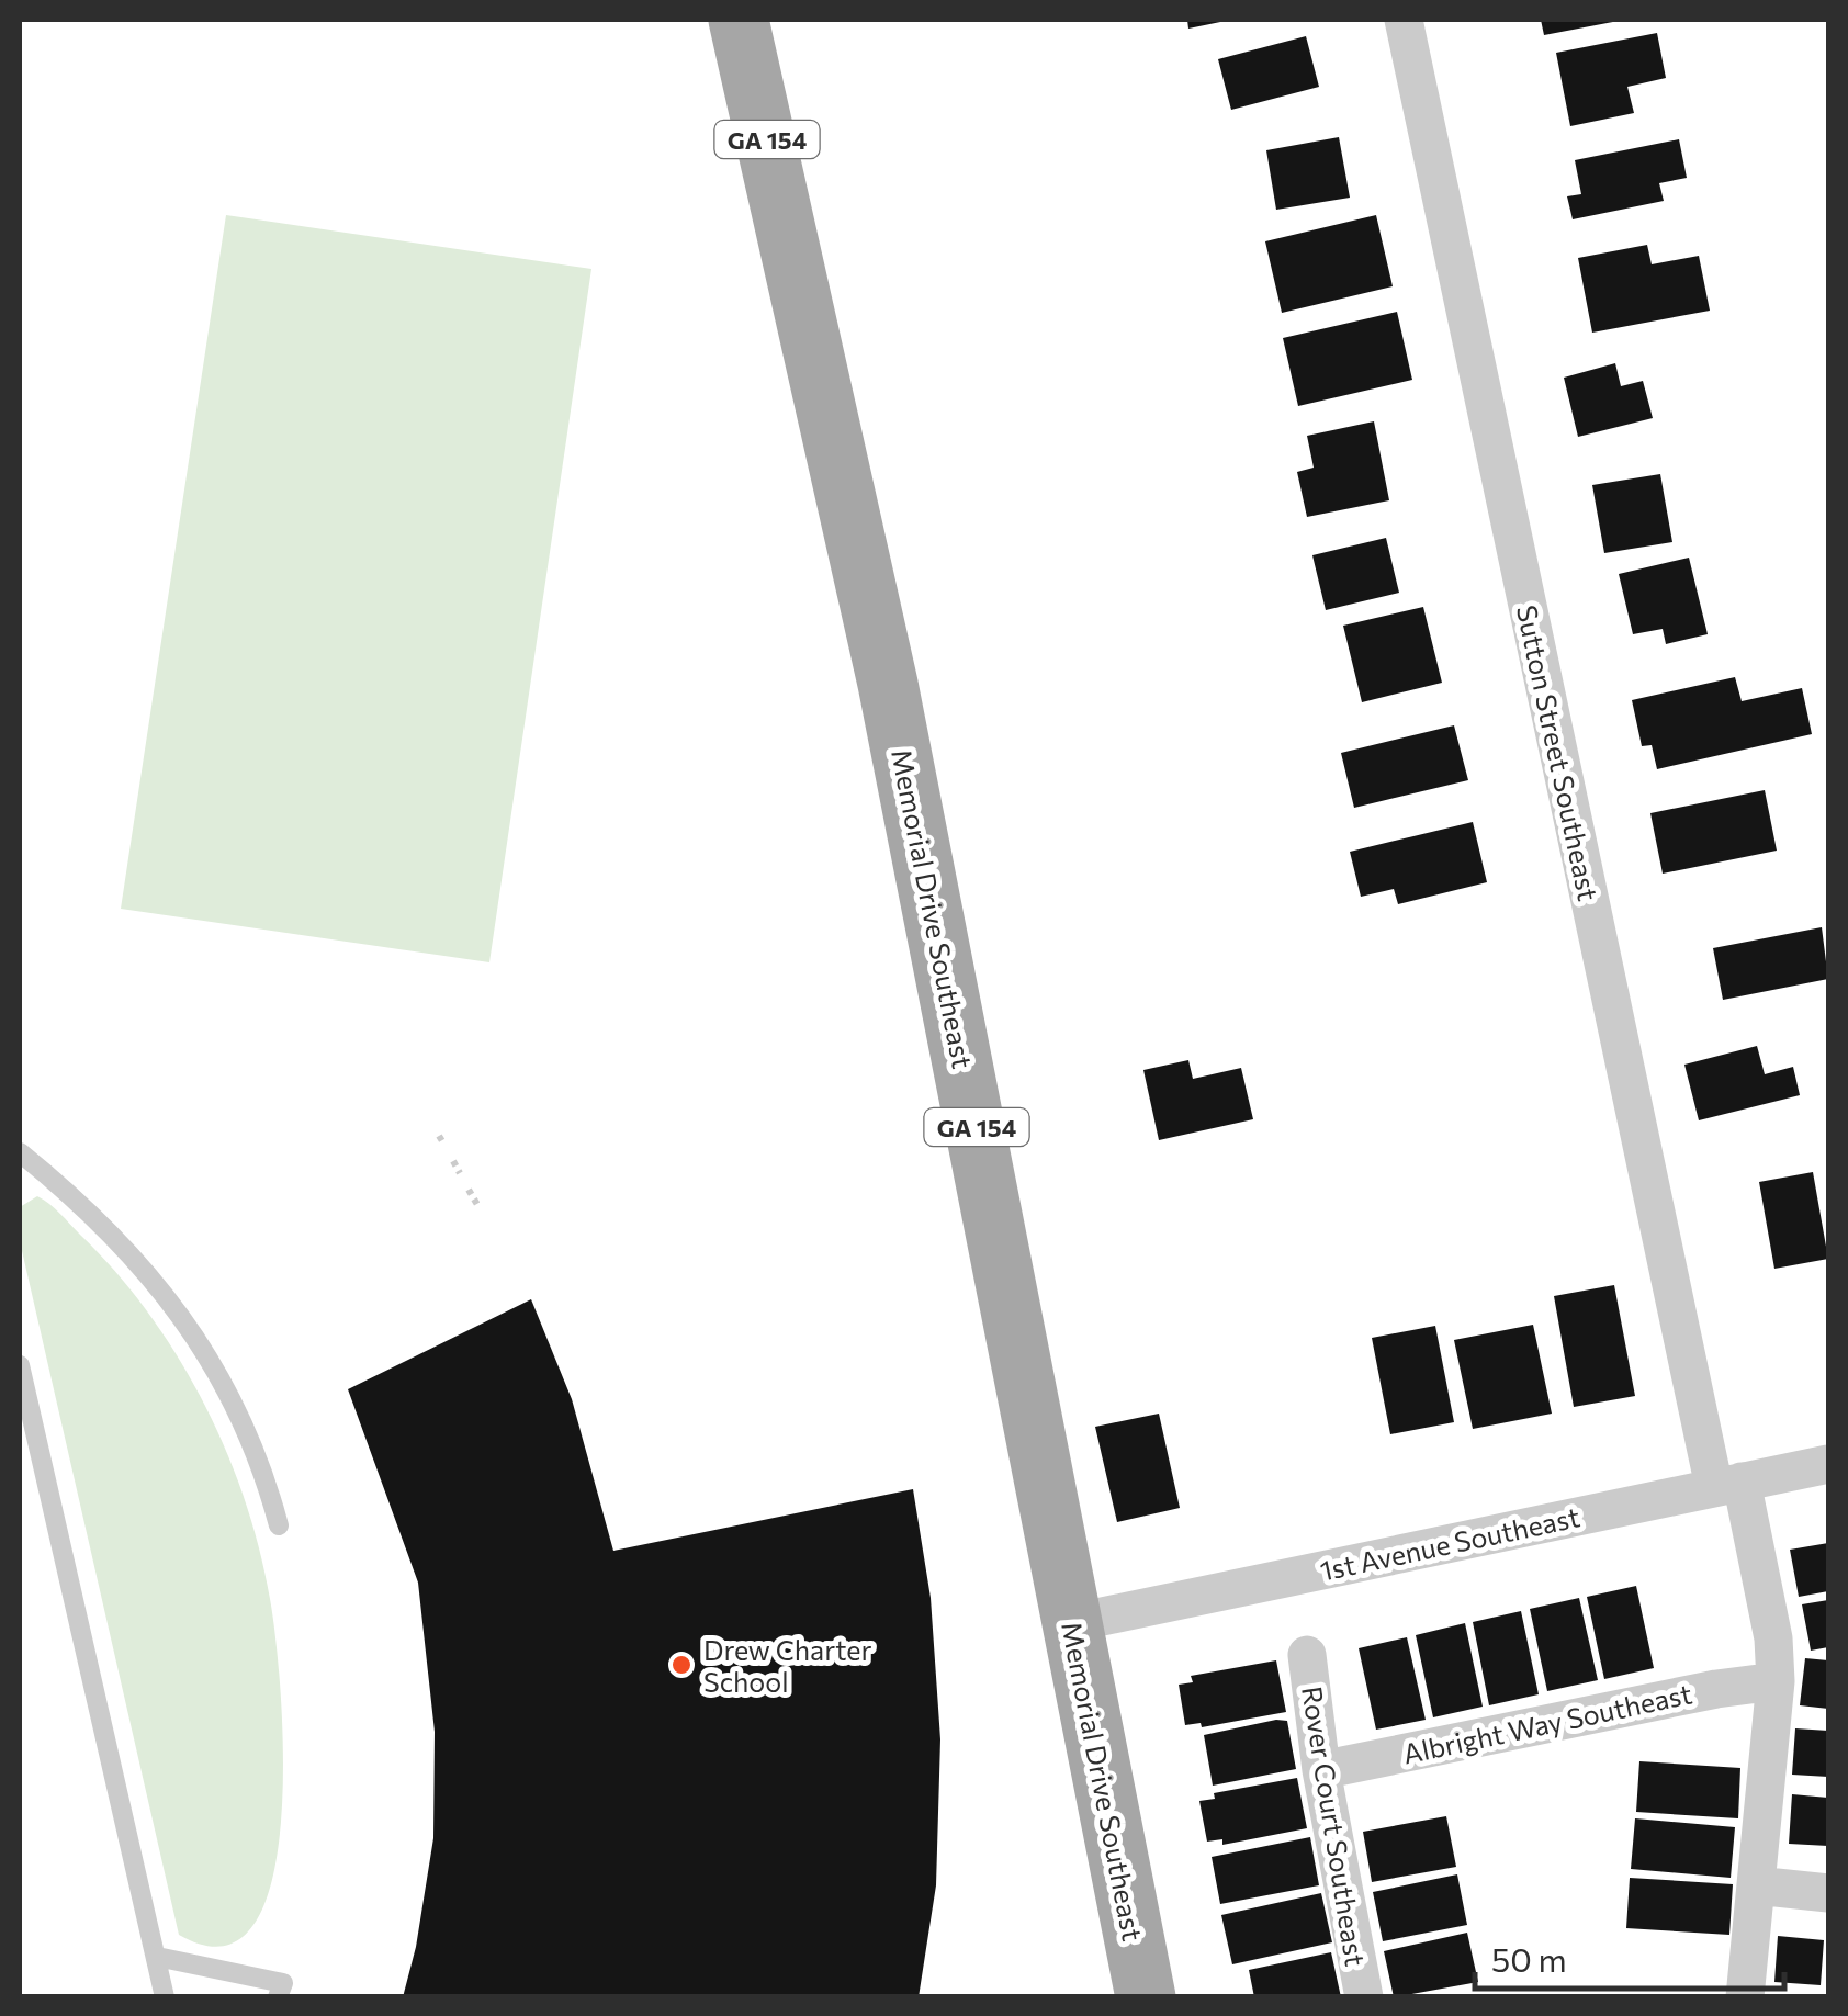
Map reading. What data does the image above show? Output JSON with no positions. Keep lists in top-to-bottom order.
{
  "streets": {
    "main road": ["GA 154", "Memorial Drive Southeast"],
    "street": [
      "Sutton Street Southeast",
      "1st Avenue Southeast",
      "Albright Way Southeast",
      "Rover Court Southeast"
    ]
  },
  "crossings": [
    ["Sutton Street Southeast", "1st Avenue Southeast"],
    ["Sutton Street Southeast", "Albright Way Southeast"],
    ["Memorial Drive Southeast", "1st Avenue Southeast"],
    ["Albright Way Southeast", "Rover Court Southeast"]
  ],
  "places": ["Drew Charter School"],
  "scale_bar": "50 m"
}
